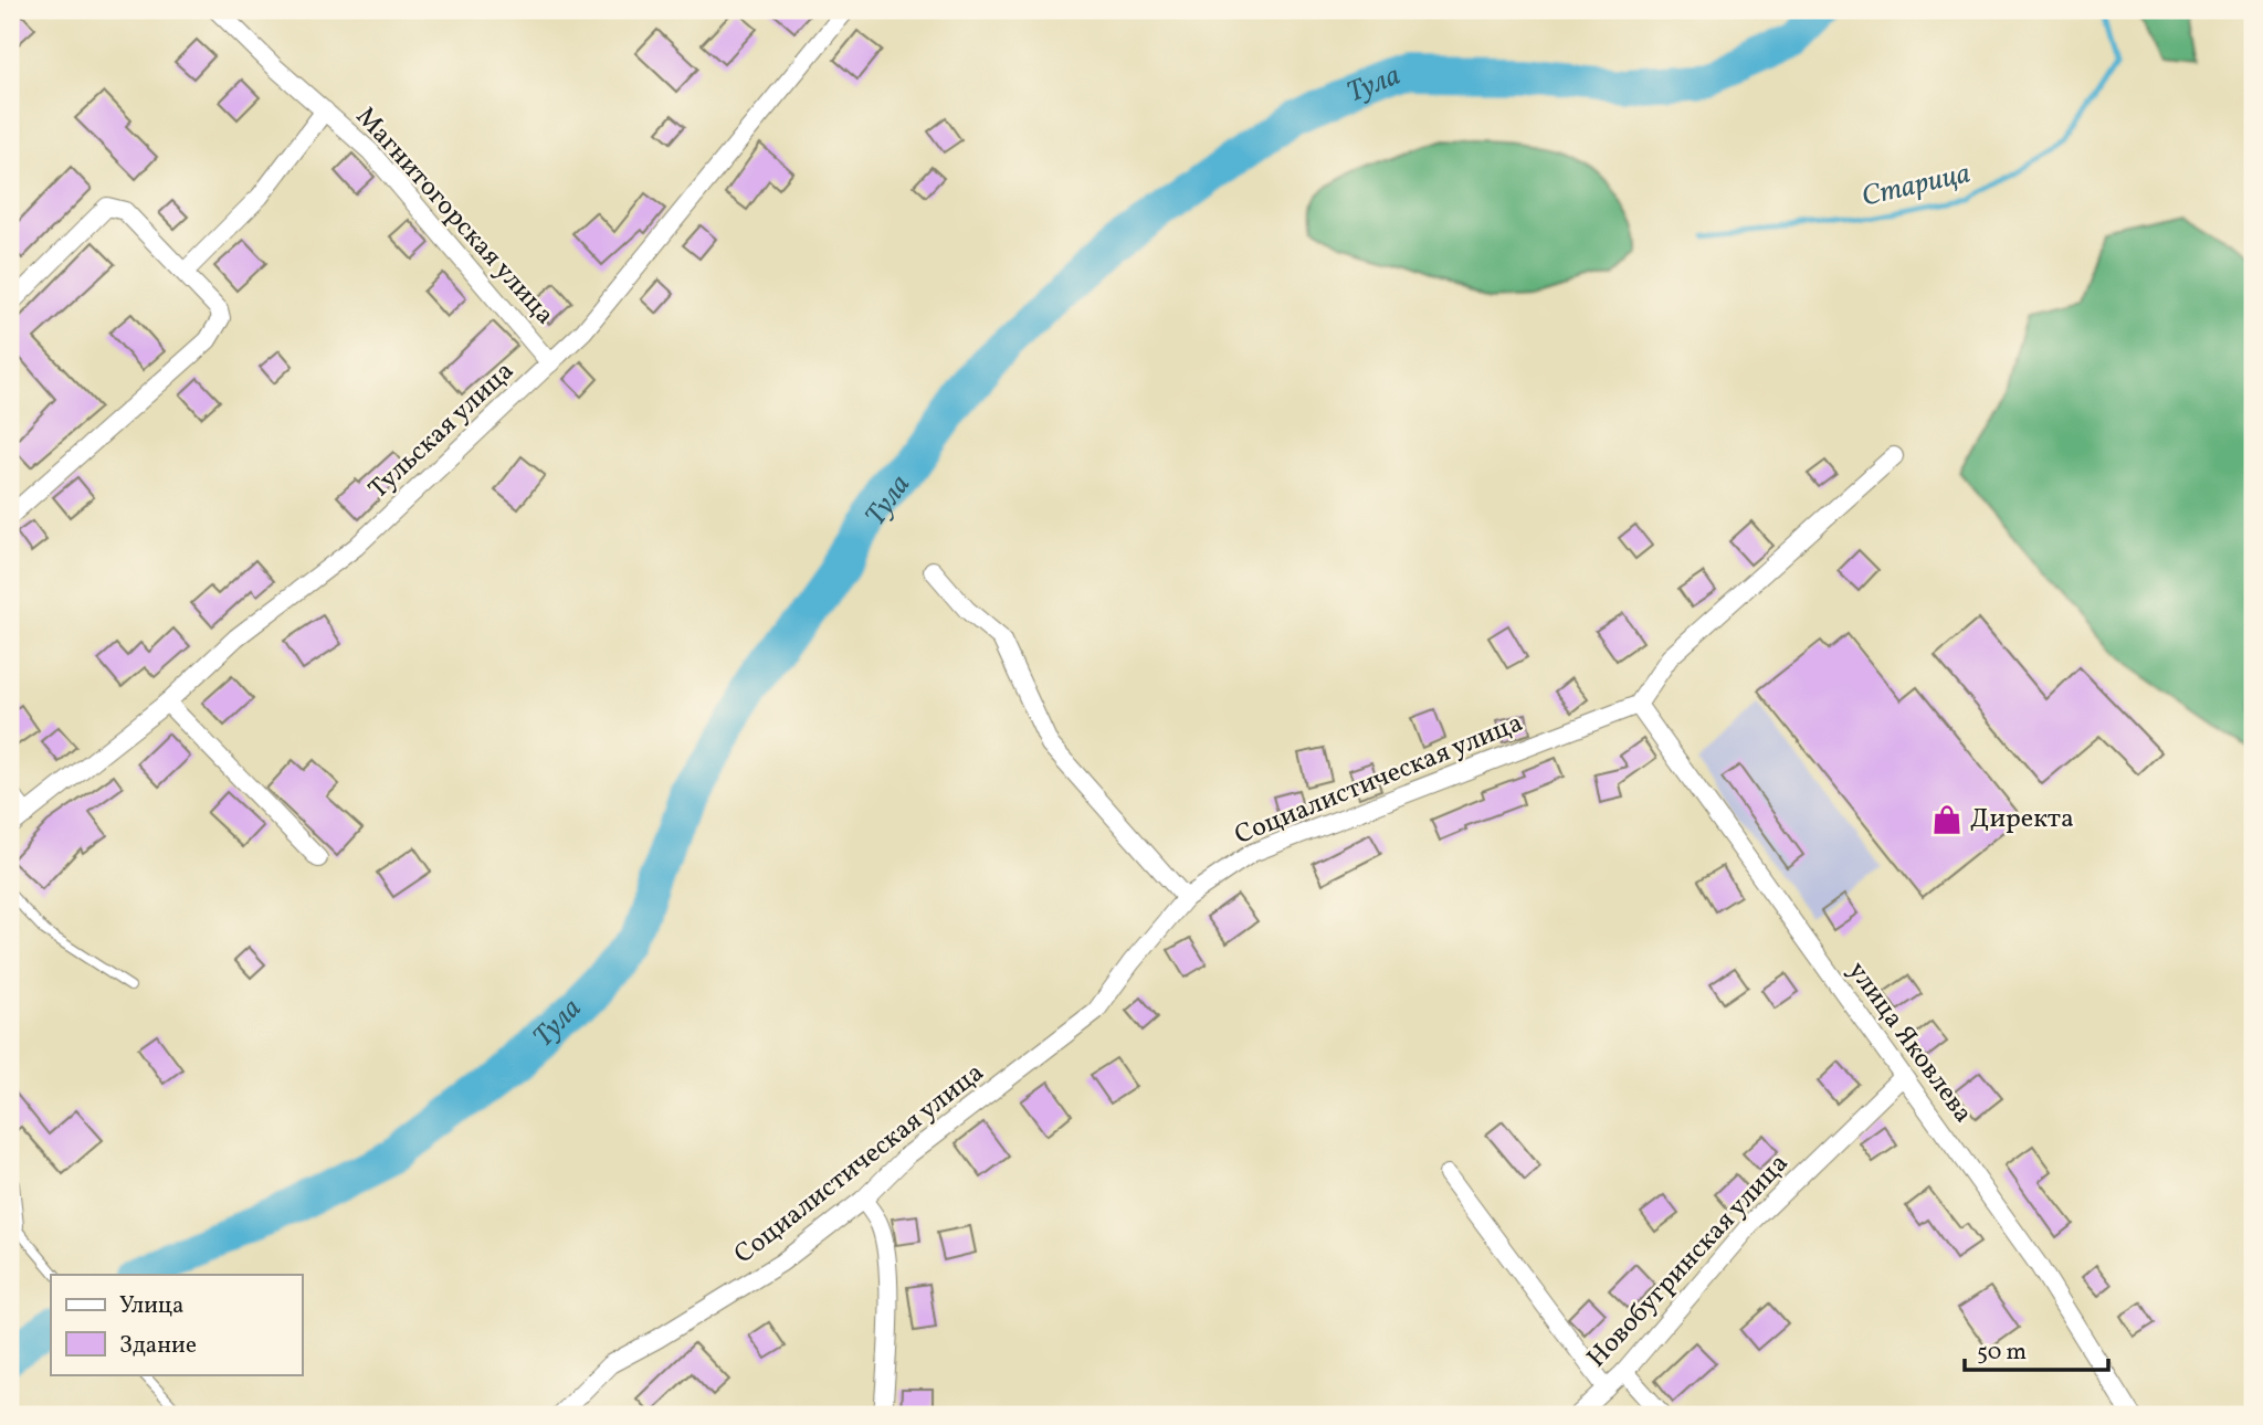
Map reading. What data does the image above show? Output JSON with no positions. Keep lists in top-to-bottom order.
{
  "streets": {
    "street": [
      "Магнитогорская улица",
      "Тульская улица",
      "Социалистическая улица",
      "улица Яковлева",
      "Новобугринская улица"
    ]
  },
  "crossings": [
    ["Магнитогорская улица", "Тульская улица"],
    ["Социалистическая улица", "улица Яковлева"],
    ["улица Яковлева", "Новобугринская улица"]
  ],
  "water": ["Тула", "Старица"],
  "places": {
    "shop": ["Директа"]
  },
  "legend": ["Улица", "Здание"],
  "scale_bar": "50 m"
}
